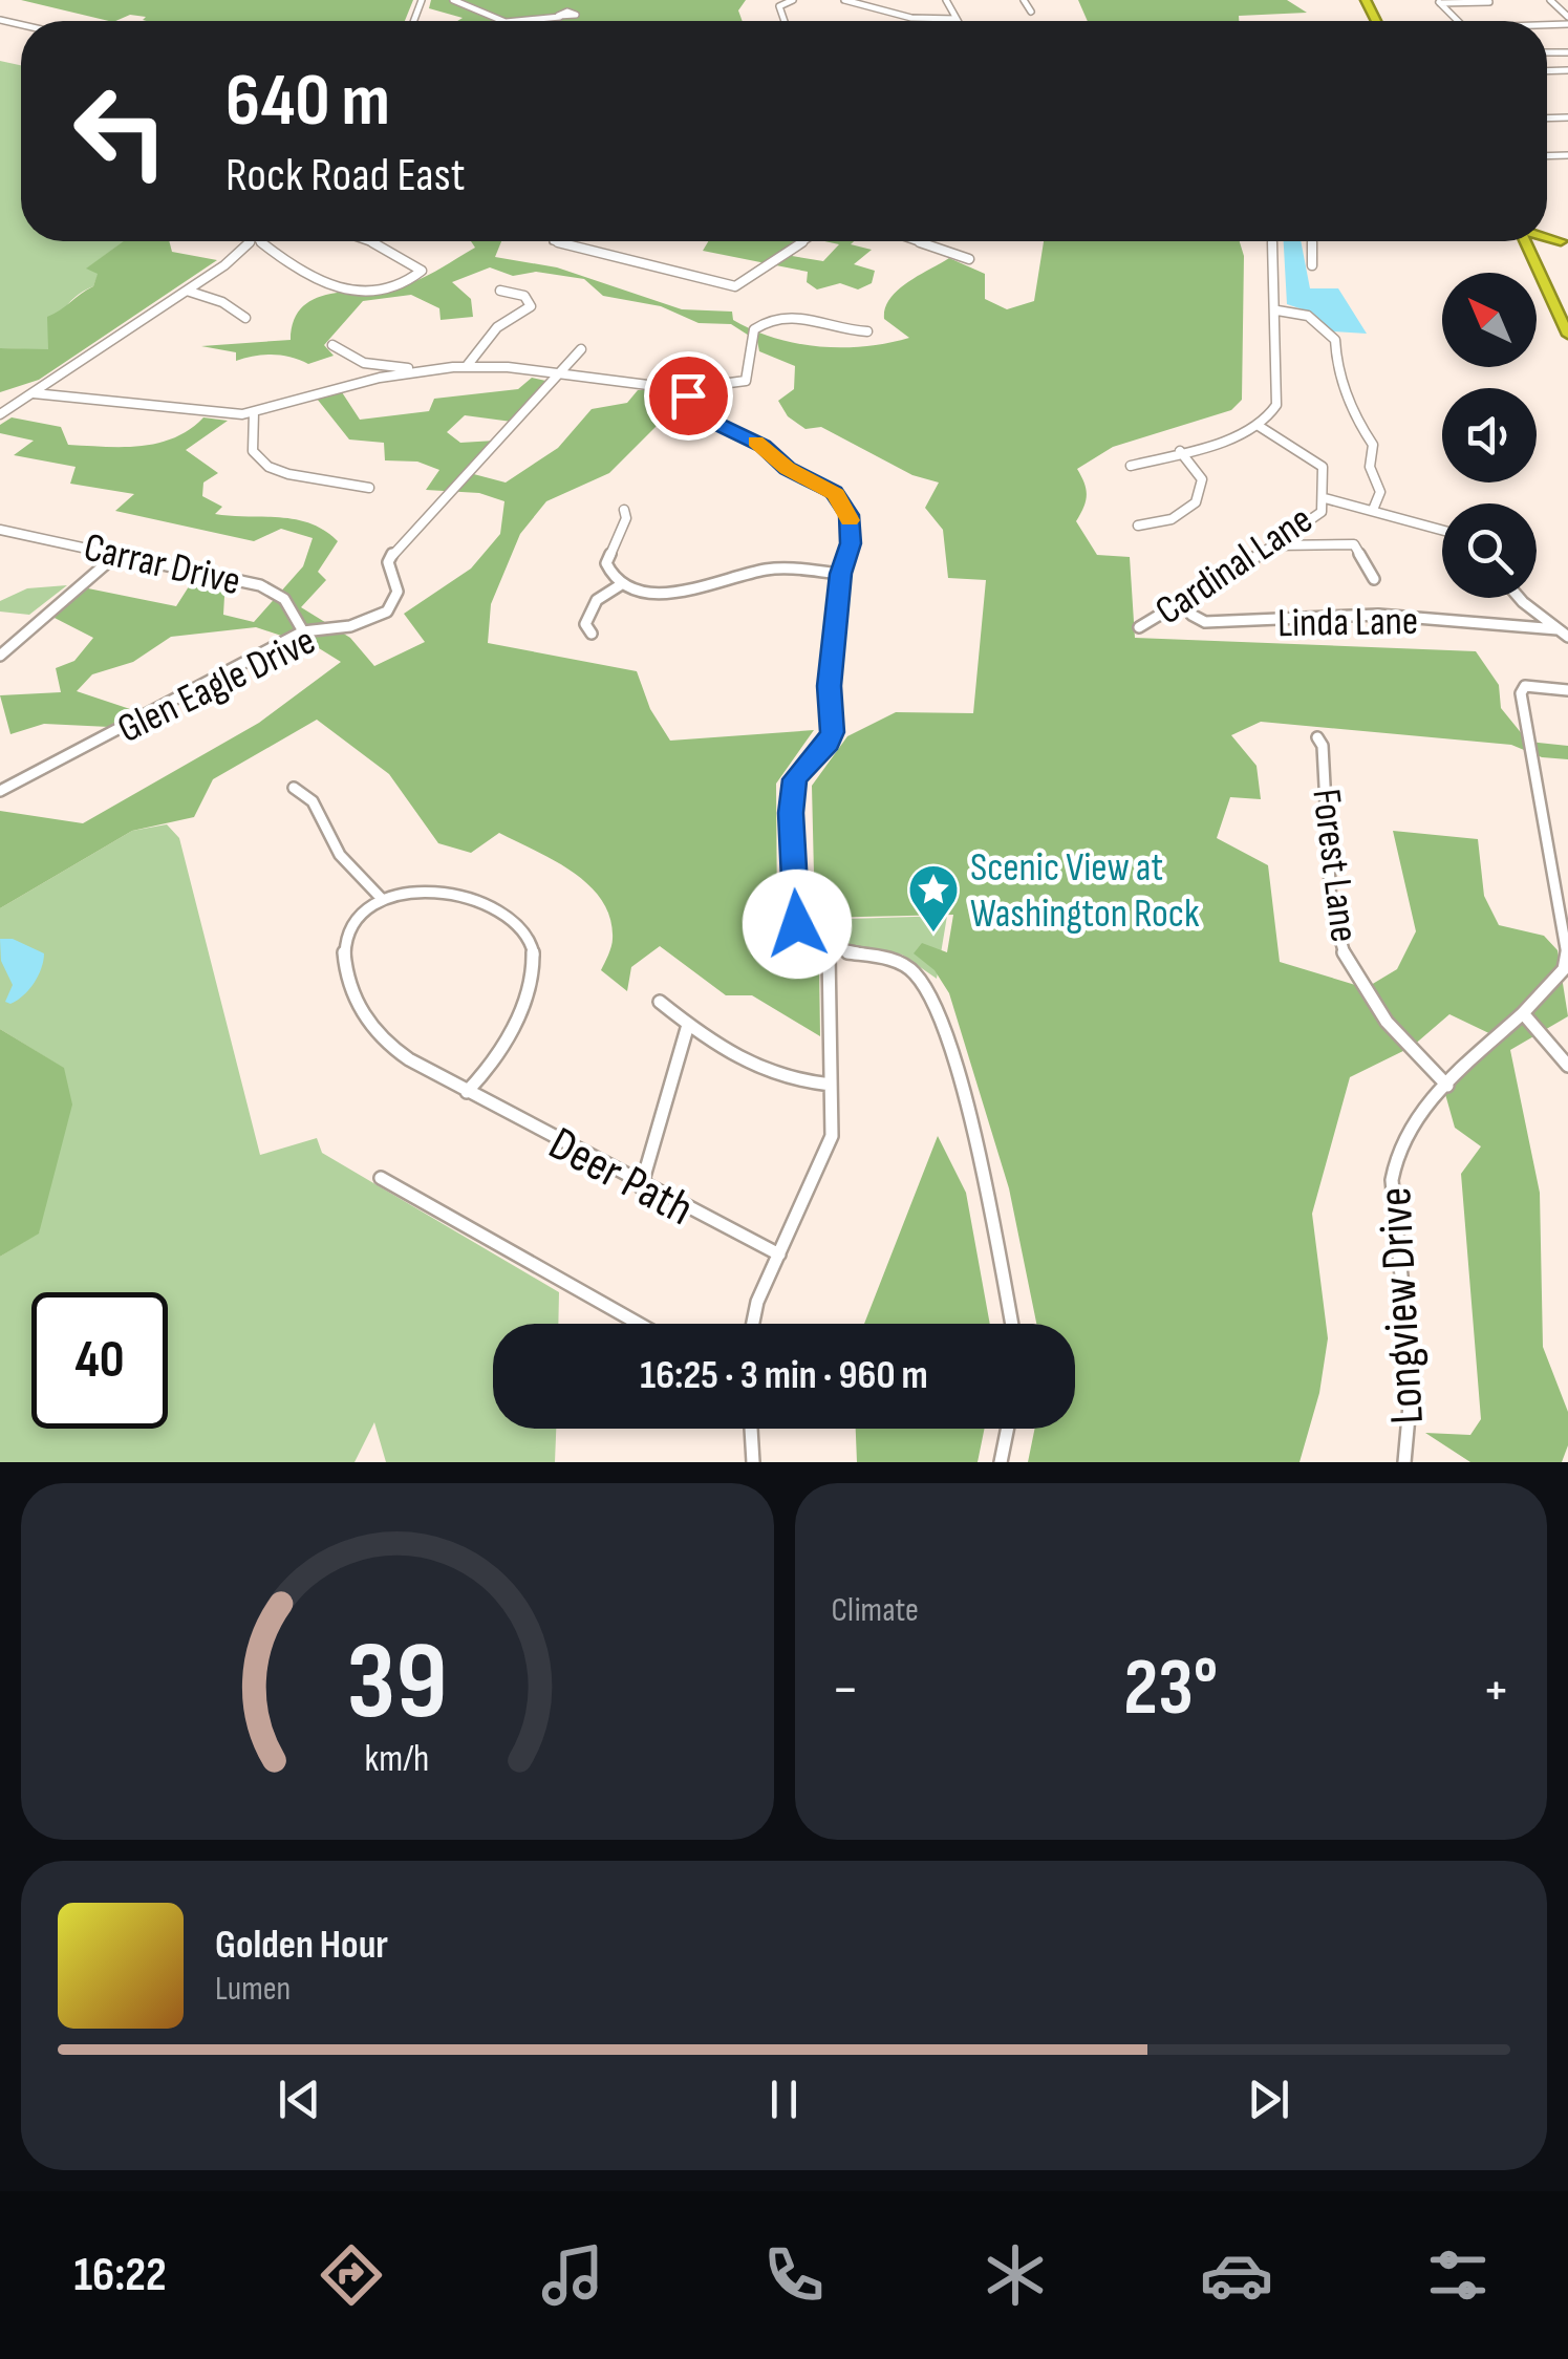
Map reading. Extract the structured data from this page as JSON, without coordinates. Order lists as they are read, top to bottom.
{
  "streets": {
    "street": [
      "Carrar Drive",
      "Cardinal Lane",
      "Linda Lane",
      "Glen Eagle Drive",
      "Forest Lane",
      "Deer Path",
      "Longview Drive"
    ]
  },
  "crossings": [
    ["Carrar Drive", "Glen Eagle Drive"],
    ["Cardinal Lane", "Linda Lane"],
    ["Forest Lane", "Longview Drive"]
  ],
  "places": {
    "place": ["Scenic View at Washington Rock"]
  },
  "north": "top left",
  "page": {
    "turn": ["640 m", "Rock Road East"],
    "limit": "40",
    "trip": "16:25 · 3 min · 960 m",
    "tile": "Climate",
    "heat": ["−", "23°", "+"],
    "song": ["Golden Hour", "Lumen"],
    "tabs": "16:22",
    "gauge": ["39", "km/h"]
  }
}
